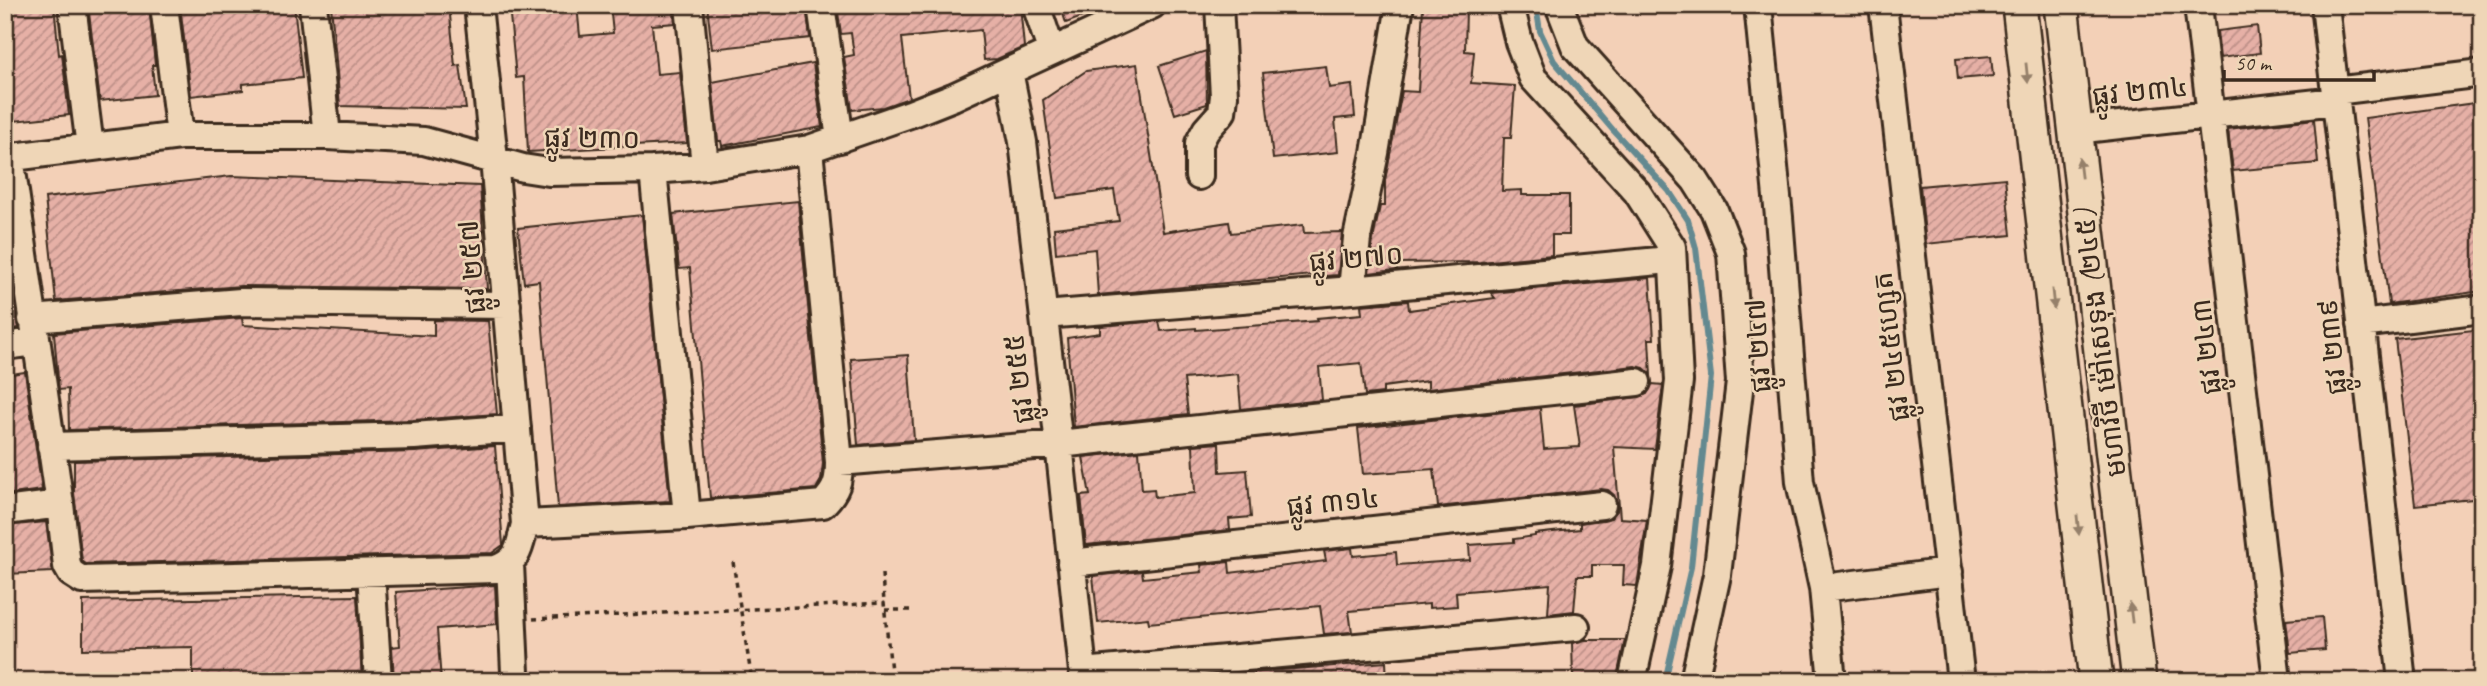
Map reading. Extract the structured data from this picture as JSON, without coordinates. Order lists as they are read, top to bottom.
{
  "streets": {
    "main road": ["មហាវិថី ម៉ៅសេទុង (២៤៥)"],
    "street": [
      "ផ្លូវ ២៣៤",
      "ផ្លូវ ២៣០",
      "ផ្លូវ ២៧០",
      "ផ្លូវ ២៥៧",
      "ផ្លូវ ២៤៧",
      "ផ្លូវ ២៤៥ហ្សេត",
      "ផ្លូវ ២៤៣",
      "ផ្លូវ ២៣៩",
      "ផ្លូវ ២៥៥",
      "ផ្លូវ ៣១៤"
    ]
  },
  "crossings": [
    ["ផ្លូវ ២៣៤", "មហាវិថី ម៉ៅសេទុង (២៤៥)"],
    ["ផ្លូវ ២៣៤", "ផ្លូវ ២៤៣"],
    ["ផ្លូវ ២៣៤", "ផ្លូវ ២៣៩"],
    ["ផ្លូវ ២៣០", "ផ្លូវ ២៥៧"],
    ["ផ្លូវ ២៣០", "ផ្លូវ ២៥៥"],
    ["ផ្លូវ ២៧០", "ផ្លូវ ២៥៥"],
    ["ផ្លូវ ២៥៥", "ផ្លូវ ៣១៤"]
  ],
  "scale_bar": "50 m"
}
